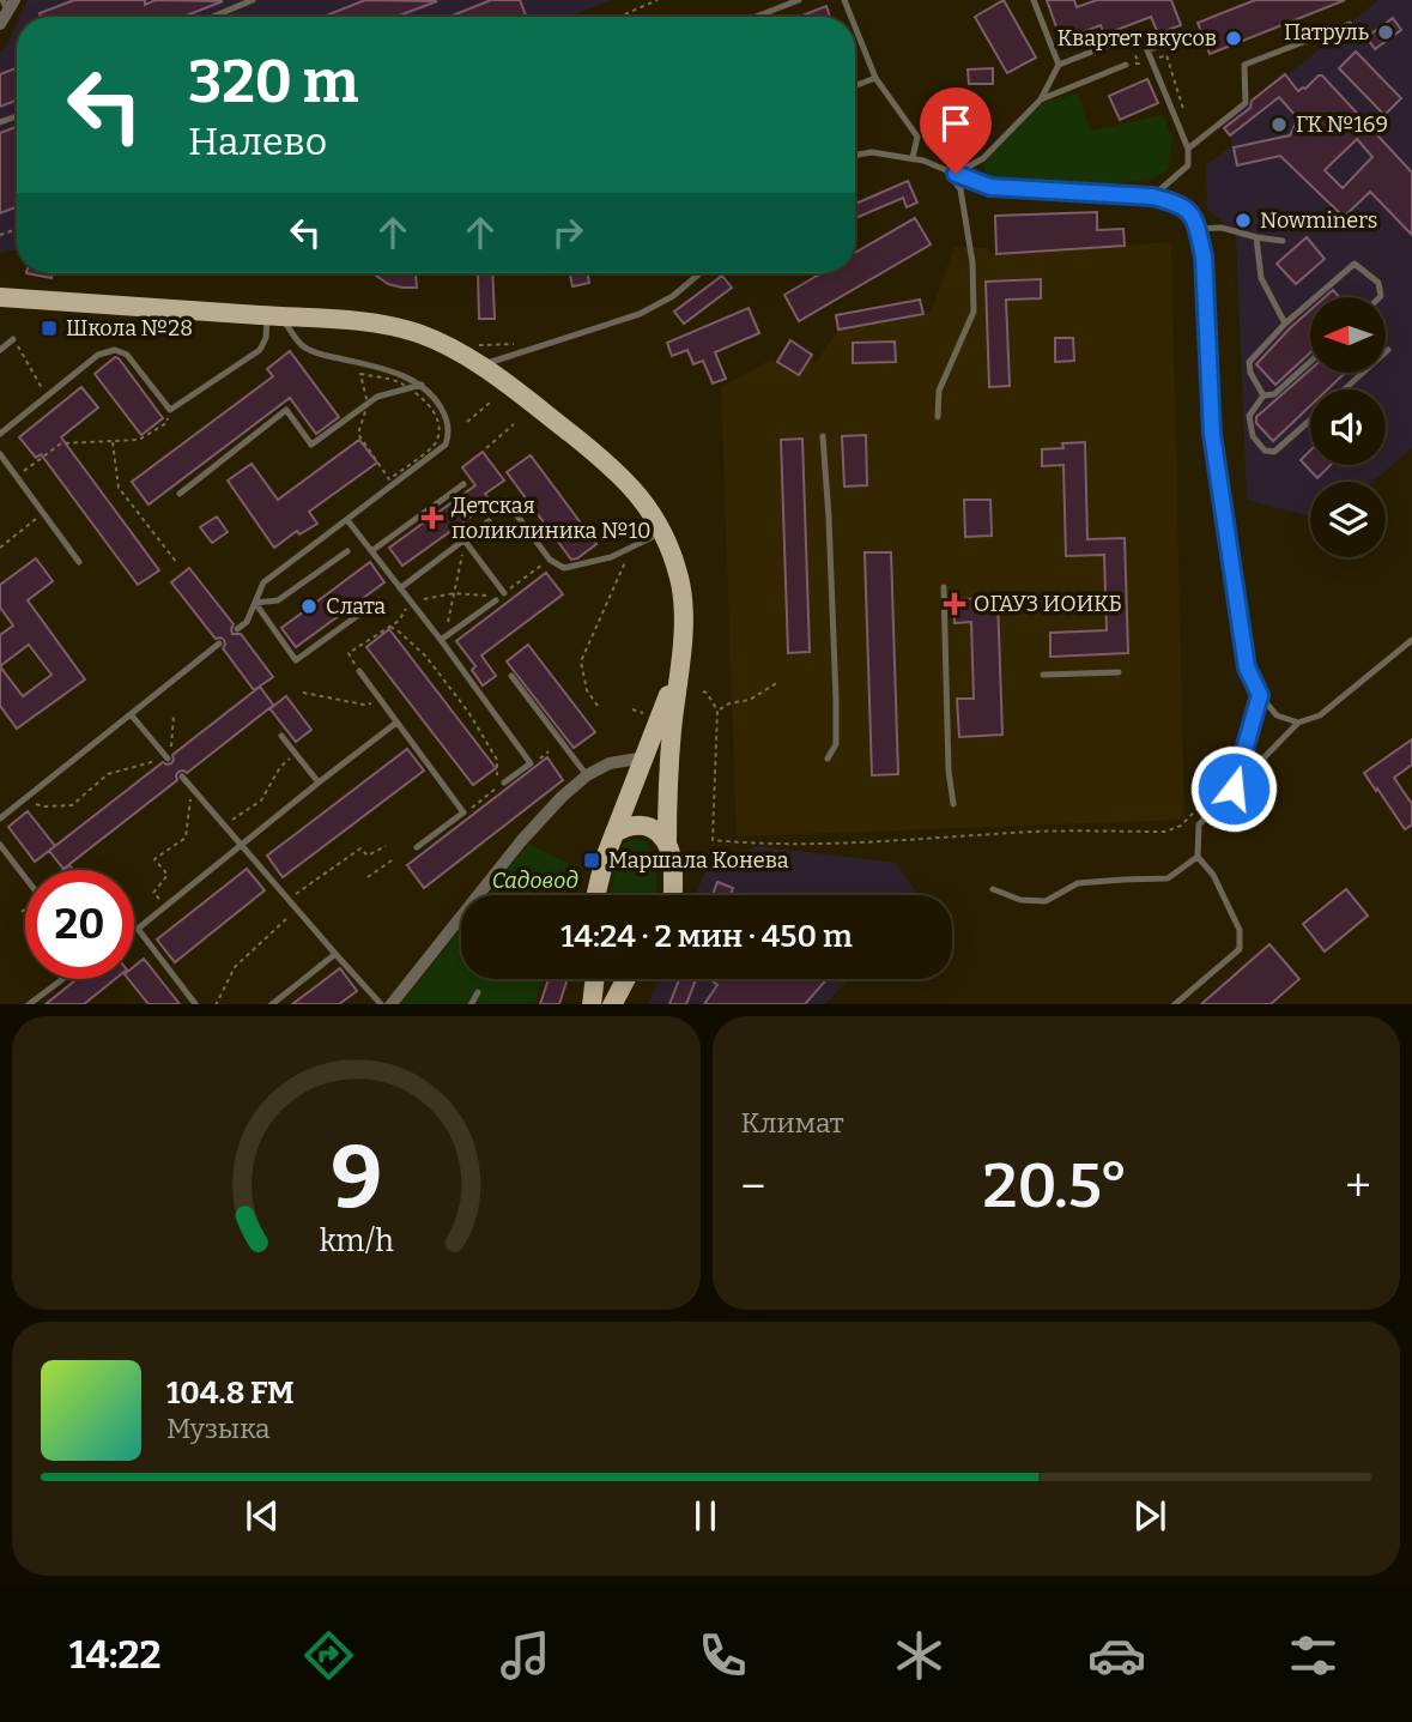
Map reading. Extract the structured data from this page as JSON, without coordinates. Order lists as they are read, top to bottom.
{
  "parks": ["Садовод"],
  "places": {
    "other": [
      "Патруль",
      "Квартет вкусов",
      "ГК №169",
      "Nowminers",
      "Слата"
    ],
    "transit": ["Школа №28", "Маршала Конева"],
    "health": ["Детская поликлиника №10", "ОГАУЗ ИОИКБ"]
  },
  "north": "left",
  "page": {
    "turn": ["320 m", "Налево"],
    "limit": "20",
    "trip": "14:24 · 2 мин · 450 m",
    "tile": "Климат",
    "heat": ["−", "20.5°", "+"],
    "song": ["104.8 FM", "Музыка"],
    "tabs": "14:22",
    "gauge": ["9", "km/h"]
  }
}
